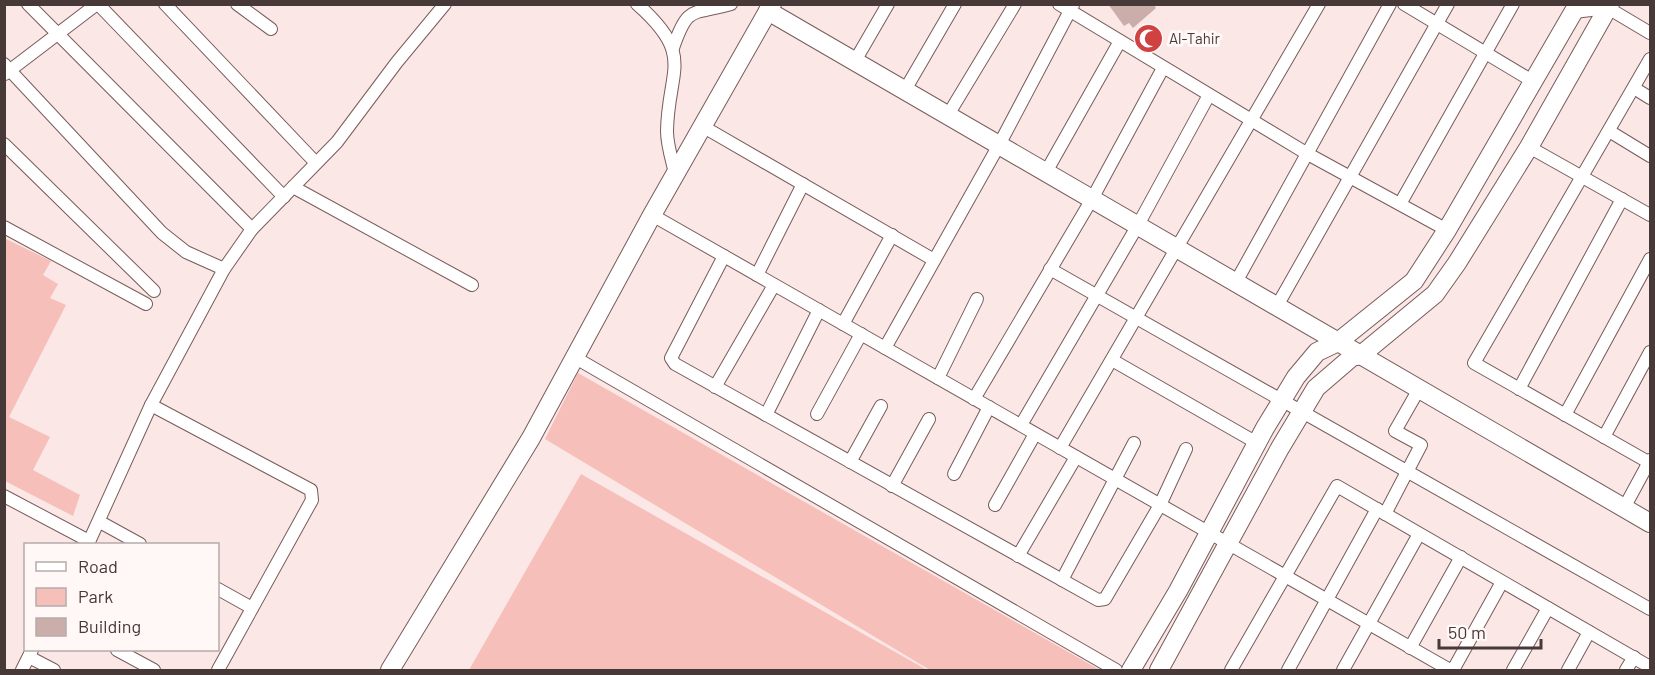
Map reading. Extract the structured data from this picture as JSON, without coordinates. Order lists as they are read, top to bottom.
{
  "places": {
    "mosque": ["Al-Tahir"]
  },
  "legend": ["Road", "Park", "Building"],
  "scale_bar": "50 m"
}
